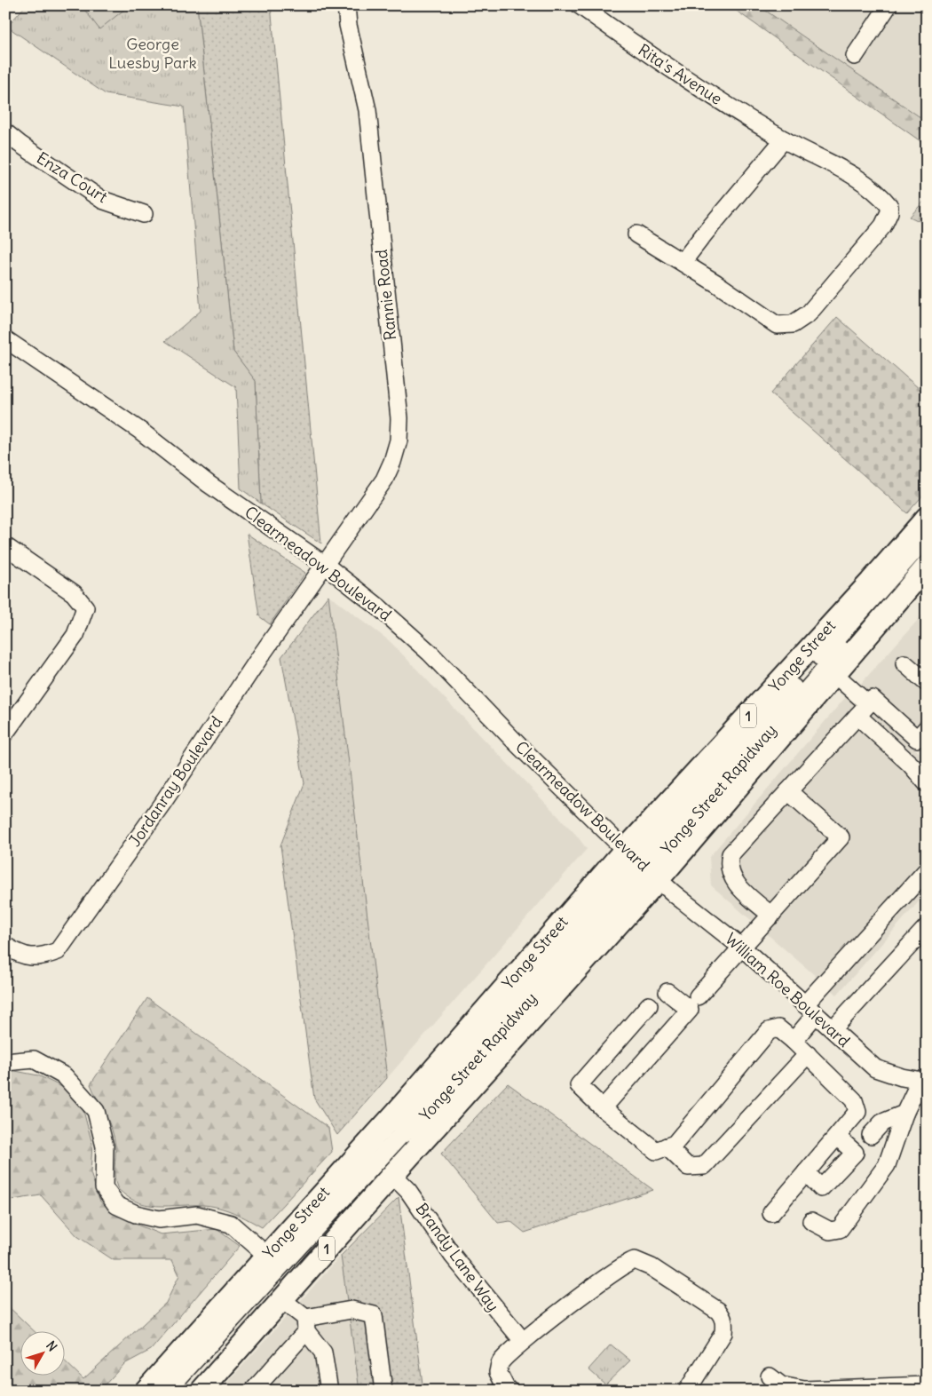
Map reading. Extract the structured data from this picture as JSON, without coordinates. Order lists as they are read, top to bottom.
{
  "streets": {
    "main road": ["Yonge Street", "1"],
    "street": [
      "Rita's Avenue",
      "Enza Court",
      "Rannie Road",
      "Clearmeadow Boulevard",
      "Jordanray Boulevard",
      "Yonge Street Rapidway",
      "William Roe Boulevard",
      "Brandy Lane Way"
    ]
  },
  "crossings": [
    ["Rannie Road", "Clearmeadow Boulevard"],
    ["Rannie Road", "Jordanray Boulevard"],
    ["Clearmeadow Boulevard", "Yonge Street"],
    ["Clearmeadow Boulevard", "Jordanray Boulevard"],
    ["Clearmeadow Boulevard", "Yonge Street Rapidway"],
    ["Clearmeadow Boulevard", "William Roe Boulevard"],
    ["Yonge Street", "Yonge Street Rapidway"],
    ["Yonge Street", "William Roe Boulevard"],
    ["Yonge Street", "Brandy Lane Way"],
    ["Yonge Street Rapidway", "William Roe Boulevard"]
  ],
  "parks": ["George Luesby Park"],
  "north": "top right"
}
